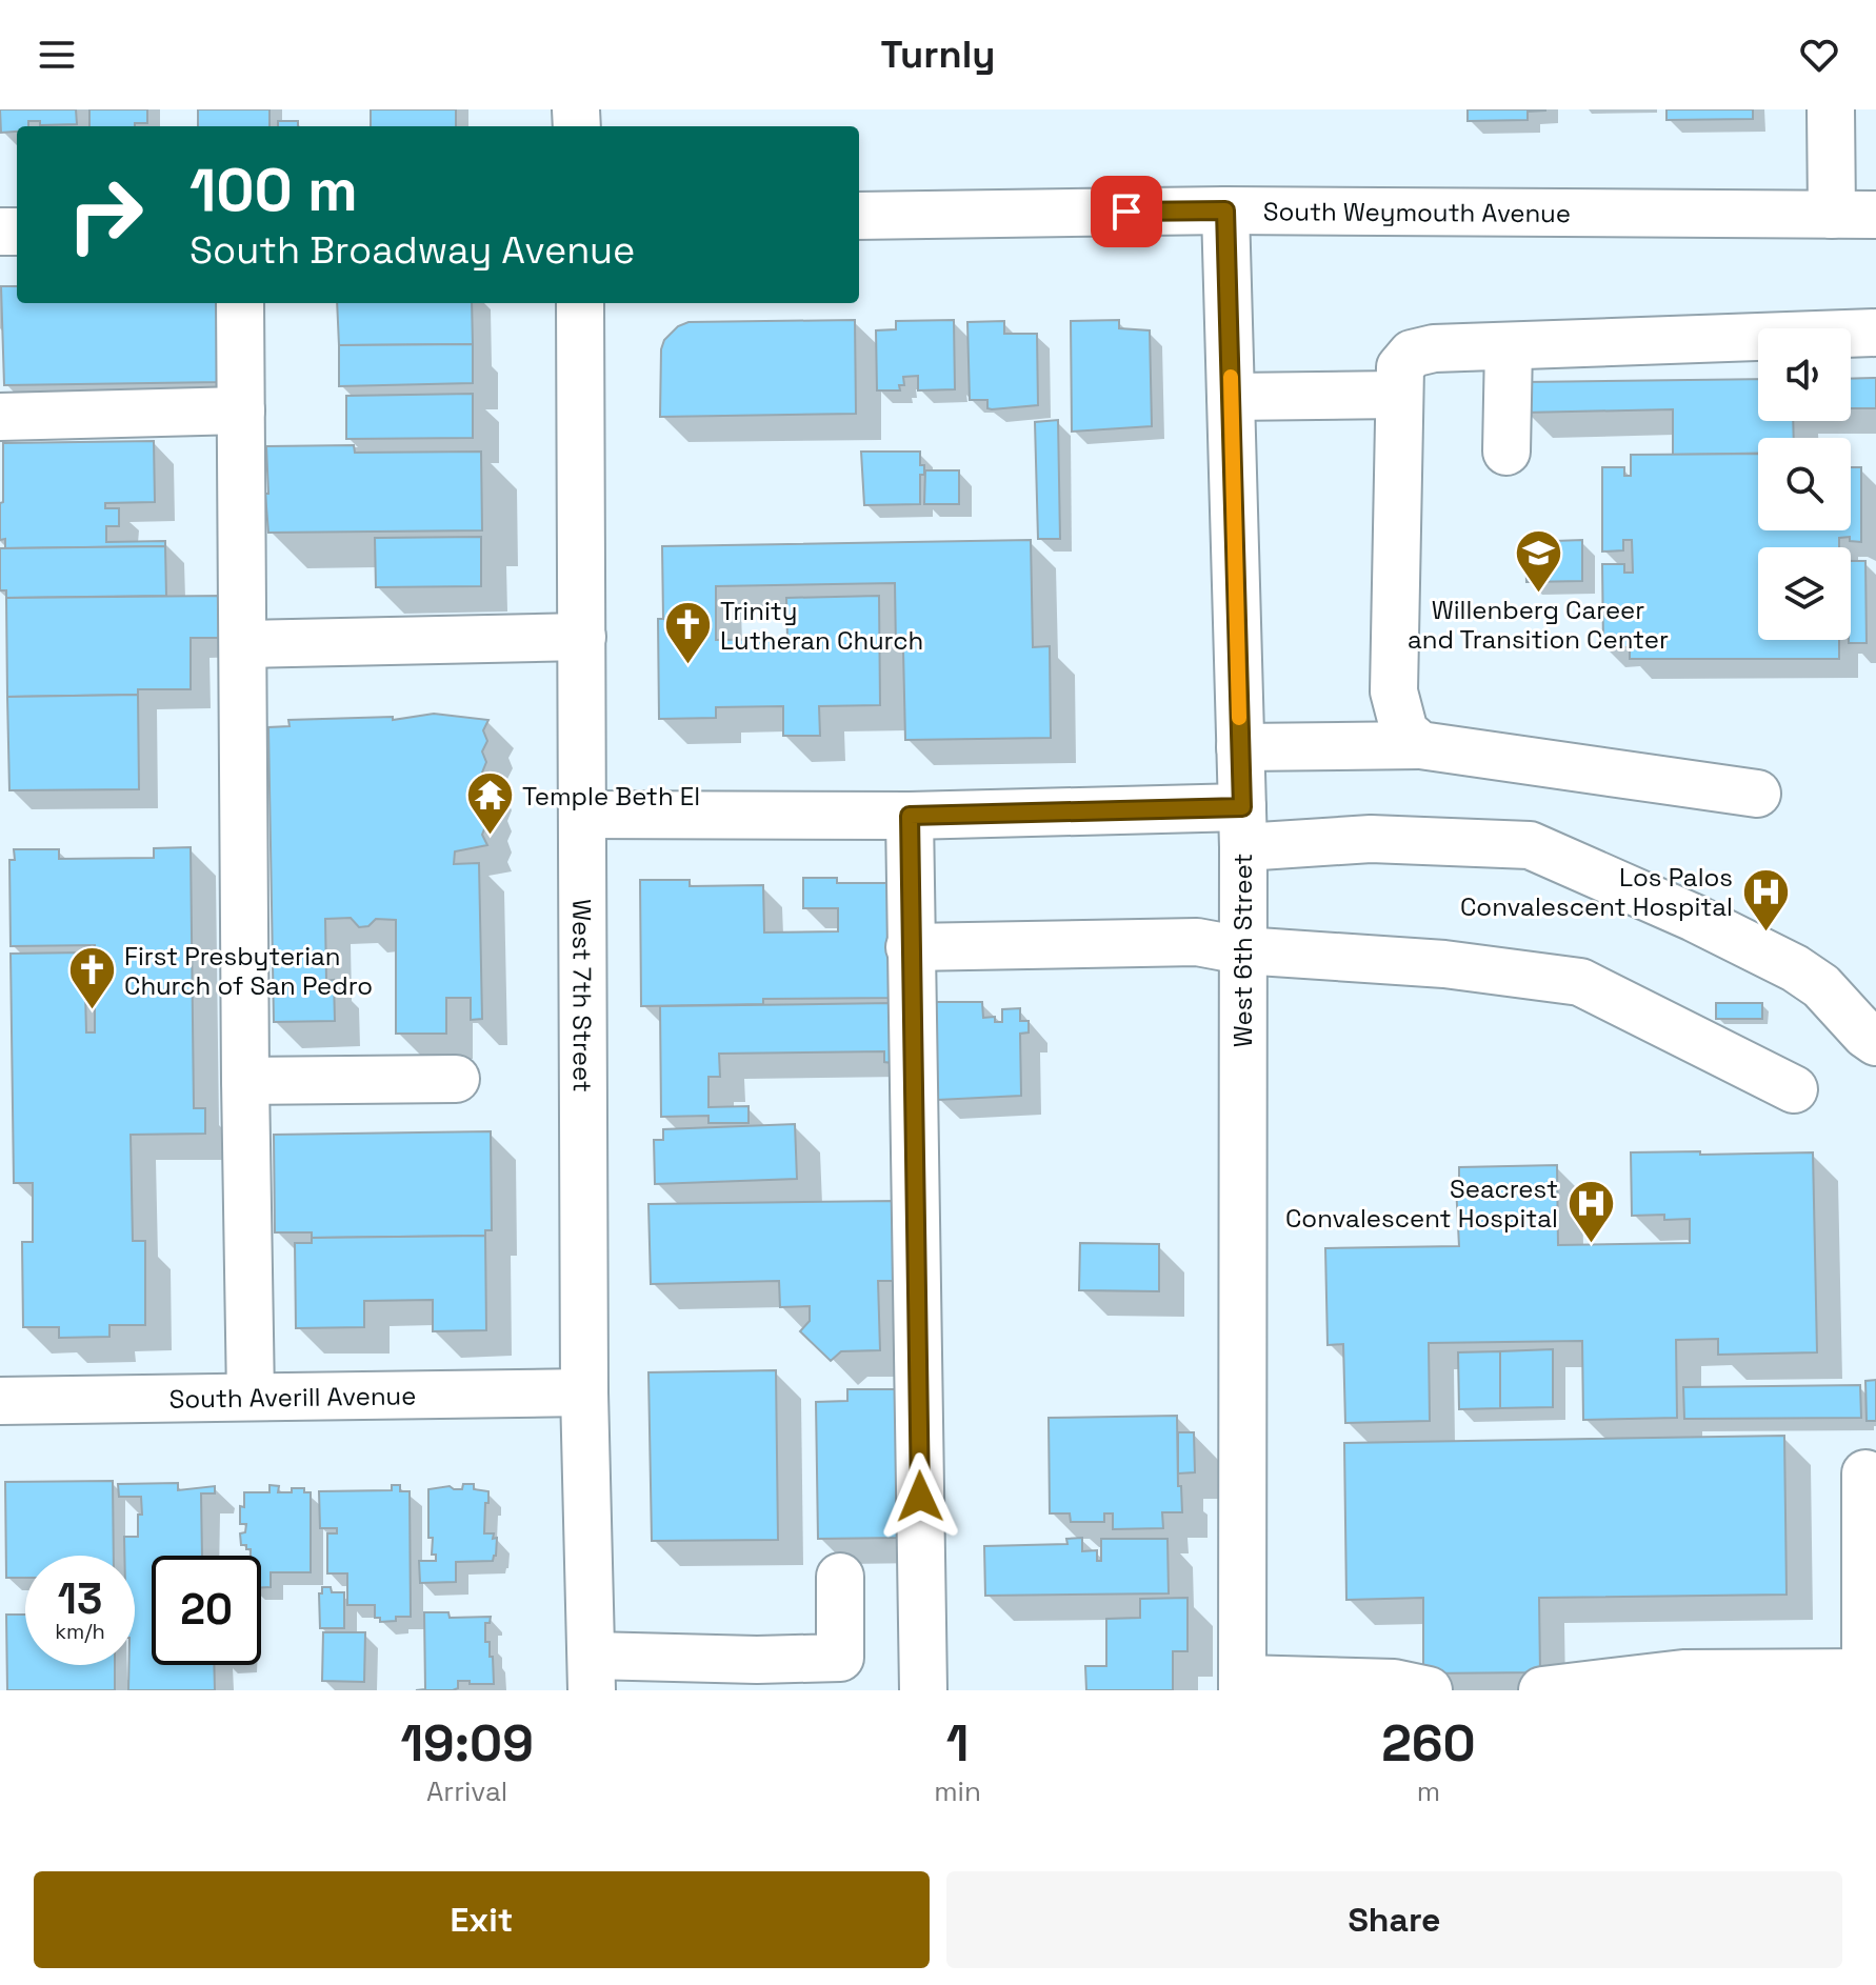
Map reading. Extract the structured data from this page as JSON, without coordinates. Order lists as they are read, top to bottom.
{
  "streets": {
    "street": [
      "South Weymouth Avenue",
      "West 6th Street",
      "West 7th Street",
      "South Averill Avenue"
    ]
  },
  "crossings": [
    ["South Weymouth Avenue", "West 6th Street"],
    ["West 7th Street", "South Averill Avenue"]
  ],
  "places": {
    "school or university": ["Willenberg Career and Transition Center"],
    "church": ["Trinity Lutheran Church", "First Presbyterian Church of San Pedro"],
    "temple": ["Temple Beth El"],
    "hospital": ["Los Palos Convalescent Hospital", "Seacrest Convalescent Hospital"]
  },
  "page": {
    "header": "Turnly",
    "turn": ["100 m", "South Broadway Avenue"],
    "speed": "13 km/h",
    "limit": "20",
    "eta": [
      "19:09",
      "Arrival",
      "1",
      "min",
      "260",
      "m"
    ],
    "buttons": ["Exit", "Share"]
  }
}
